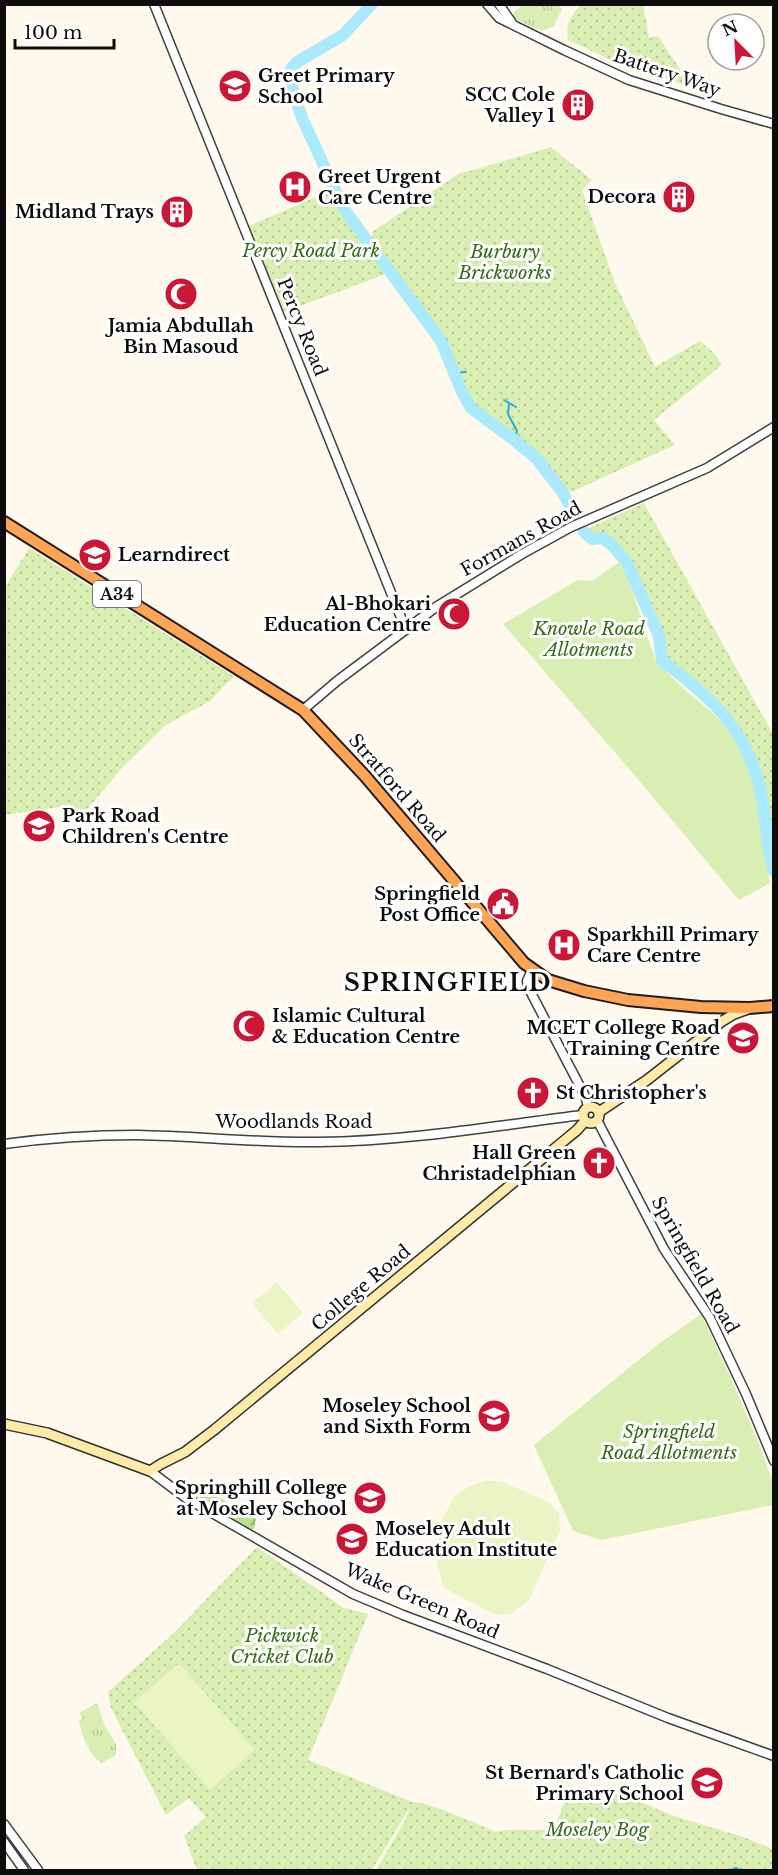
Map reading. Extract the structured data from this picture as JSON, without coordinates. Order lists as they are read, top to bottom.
{
  "streets": {
    "highway": ["A34", "Stratford Road"],
    "main road": ["College Road", "Wake Green Road"],
    "street": [
      "Battery Way",
      "Percy Road",
      "Formans Road",
      "Woodlands Road",
      "Springfield Road"
    ]
  },
  "crossings": [
    ["Percy Road", "Formans Road"],
    ["Formans Road", "Stratford Road"],
    ["Woodlands Road", "College Road"],
    ["College Road", "Wake Green Road"]
  ],
  "districts": ["SPRINGFIELD"],
  "parks": [
    "Percy Road Park",
    "Burbury Brickworks",
    "Knowle Road Allotments",
    "Springfield Road Allotments",
    "Pickwick Cricket Club",
    "Moseley Bog"
  ],
  "places": {
    "school or university": [
      "Greet Primary School",
      "Learndirect",
      "Park Road Children's Centre",
      "MCET College Road Training Centre",
      "Moseley School and Sixth Form",
      "Springhill College at Moseley School",
      "Moseley Adult Education Institute",
      "St Bernard's Catholic Primary School"
    ],
    "building": ["SCC Cole Valley 1", "Decora", "Midland Trays"],
    "hospital": ["Greet Urgent Care Centre", "Sparkhill Primary Care Centre"],
    "mosque": ["Jamia Abdullah Bin Masoud", "Al-Bhokari Education Centre", "Islamic Cultural & Education Centre"],
    "public building": ["Springfield Post Office"],
    "church": ["St Christopher's", "Hall Green Christadelphian"]
  },
  "scale_bar": "100 m",
  "north": "top left"
}
